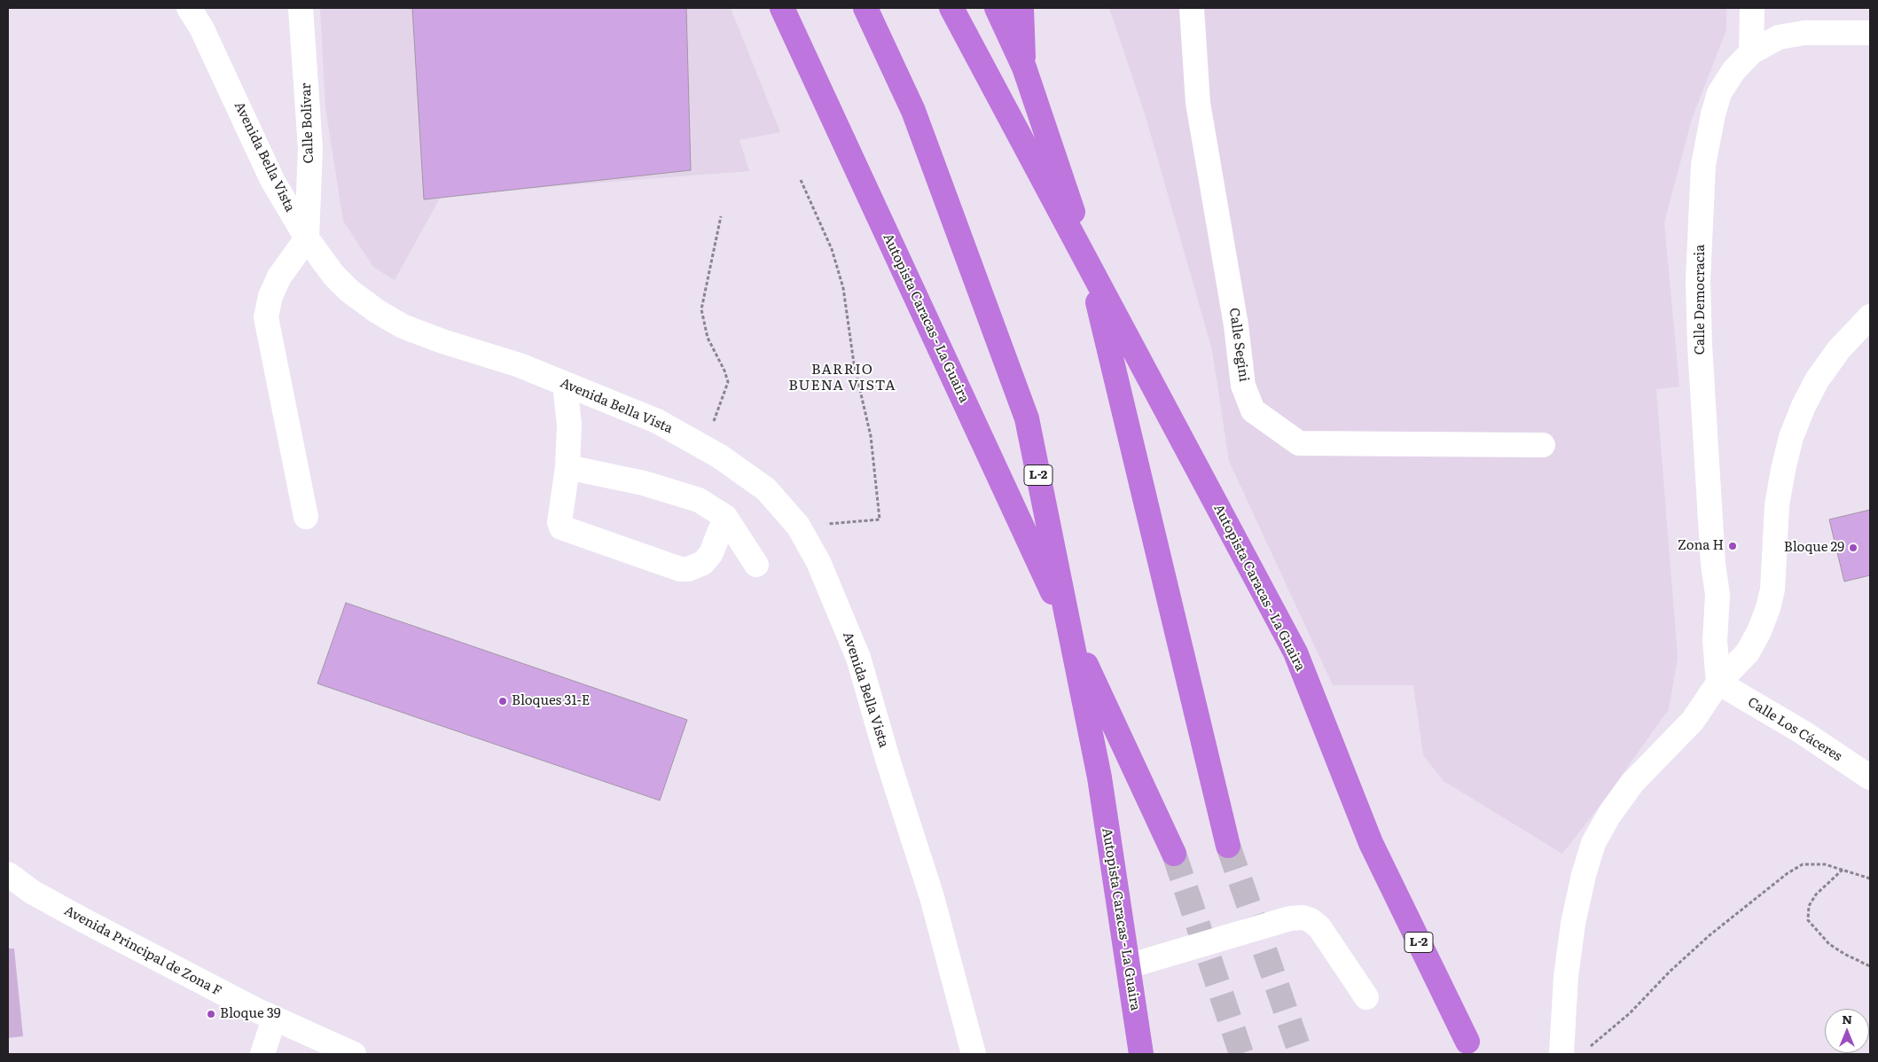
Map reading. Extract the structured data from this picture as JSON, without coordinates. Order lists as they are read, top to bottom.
{
  "streets": {
    "highway": ["Autopista Caracas - La Guaira", "L-2"],
    "street": [
      "Calle Bolívar",
      "Avenida Bella Vista",
      "Calle Democracia",
      "Calle Segini",
      "Calle Los Cáceres",
      "Avenida Principal de Zona F"
    ]
  },
  "crossings": [
    ["Calle Bolívar", "Avenida Bella Vista"],
    ["Calle Democracia", "Calle Los Cáceres"]
  ],
  "districts": ["BARRIO BUENA VISTA"],
  "places": [
    "Zona H",
    "Bloque 29",
    "Bloques 31-E",
    "Bloque 39"
  ],
  "north": "top"
}
